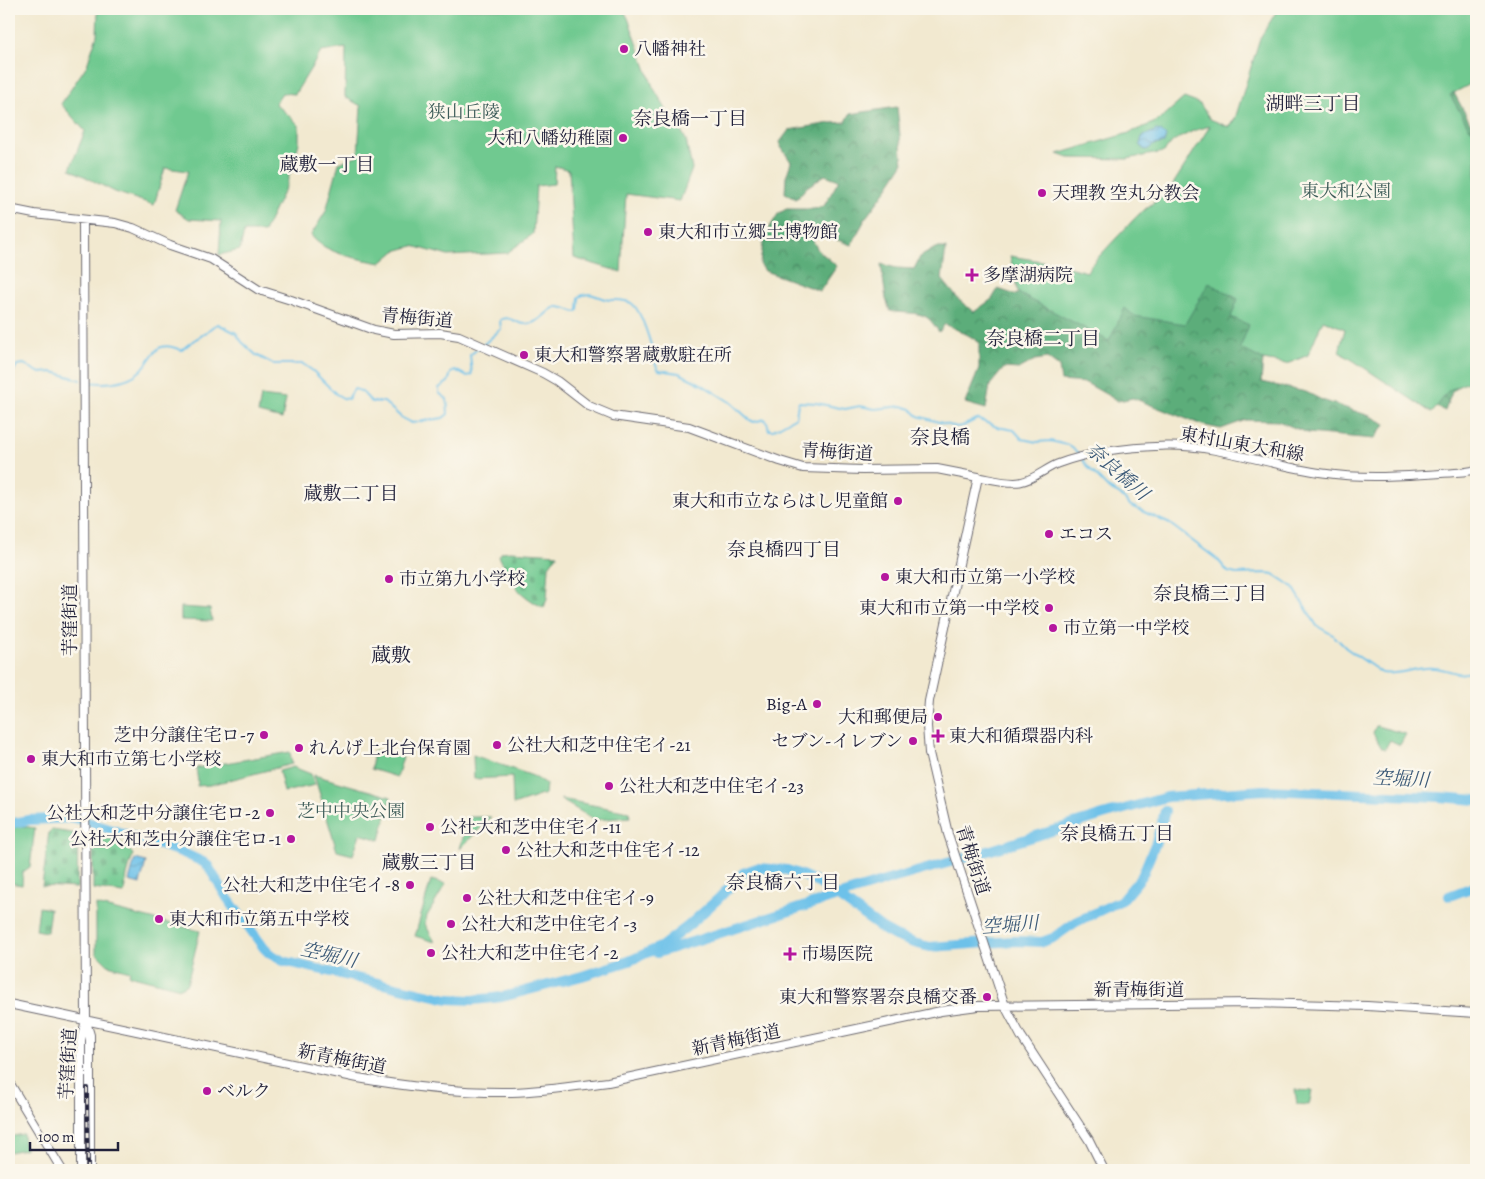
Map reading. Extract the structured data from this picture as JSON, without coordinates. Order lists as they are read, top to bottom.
{
  "streets": {
    "main road": [
      "青梅街道",
      "東村山東大和線",
      "芋窪街道",
      "新青梅街道"
    ]
  },
  "crossings": [
    ["青梅街道", "東村山東大和線"],
    ["青梅街道", "芋窪街道"],
    ["青梅街道", "新青梅街道"],
    ["芋窪街道", "新青梅街道"]
  ],
  "districts": [
    "湖畔三丁目",
    "奈良橋一丁目",
    "蔵敷一丁目",
    "奈良橋二丁目",
    "奈良橋",
    "蔵敷二丁目",
    "奈良橋四丁目",
    "奈良橋三丁目",
    "蔵敷",
    "奈良橋五丁目",
    "蔵敷三丁目",
    "奈良橋六丁目"
  ],
  "water": ["奈良橋川", "空堀川"],
  "parks": ["狭山丘陵", "東大和公園", "芝中中央公園"],
  "places": {
    "other": [
      "八幡神社",
      "大和八幡幼稚園",
      "天理教 空丸分教会",
      "東大和市立郷土博物館",
      "東大和警察署蔵敷駐在所",
      "東大和市立ならはし児童館",
      "エコス",
      "東大和市立第一小学校",
      "市立第九小学校",
      "東大和市立第一中学校",
      "市立第一中学校",
      "Big-A",
      "大和郵便局",
      "芝中分譲住宅ロ-7",
      "セブン-イレブン",
      "公社大和芝中住宅イ-21",
      "れんげ上北台保育園",
      "東大和市立第七小学校",
      "公社大和芝中住宅イ-23",
      "公社大和芝中分譲住宅ロ-2",
      "公社大和芝中住宅イ-11",
      "公社大和芝中分譲住宅ロ-1",
      "公社大和芝中住宅イ-12",
      "公社大和芝中住宅イ-8",
      "公社大和芝中住宅イ-9",
      "東大和市立第五中学校",
      "公社大和芝中住宅イ-3",
      "公社大和芝中住宅イ-2",
      "東大和警察署奈良橋交番",
      "ベルク"
    ],
    "health": ["多摩湖病院", "東大和循環器内科", "市場医院"]
  },
  "scale_bar": "100 m"
}
